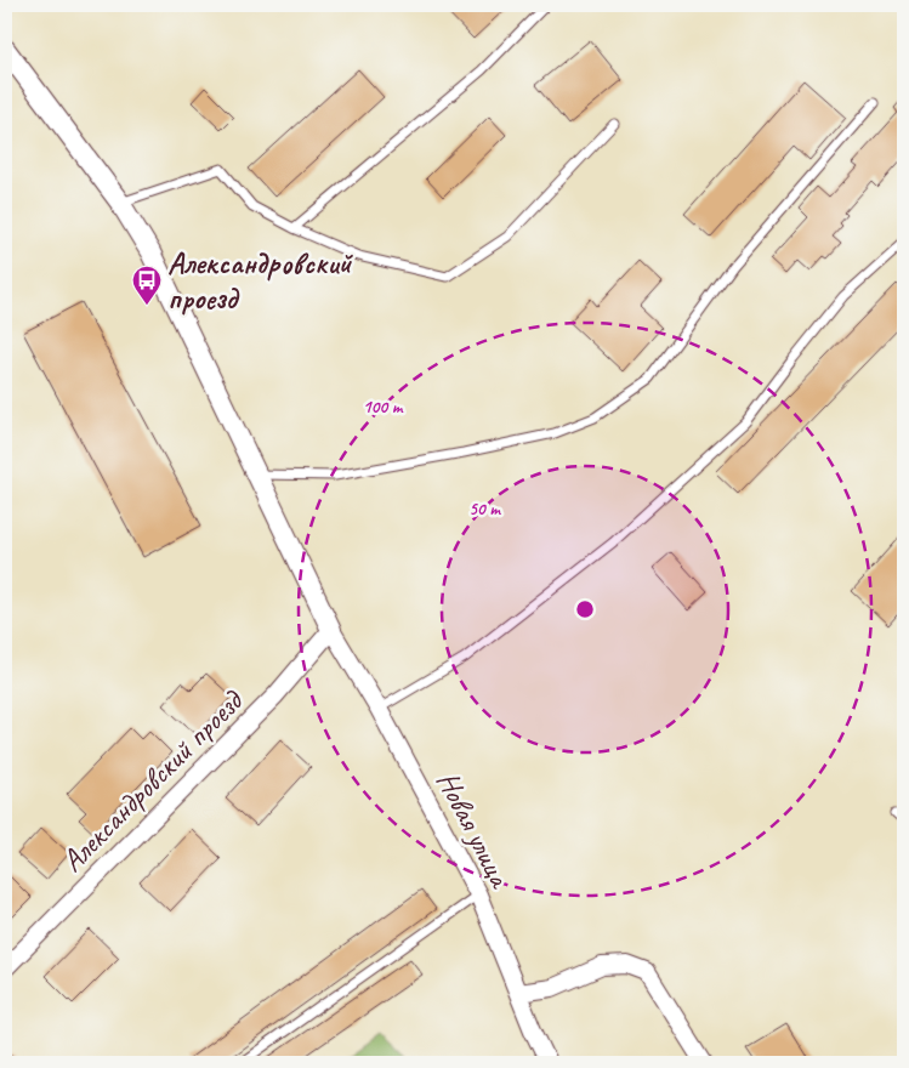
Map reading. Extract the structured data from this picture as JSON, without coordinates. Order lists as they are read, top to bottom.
{
  "streets": {
    "street": ["Александровский проезд", "Новая улица"]
  },
  "crossings": [
    ["Александровский проезд", "Новая улица"]
  ],
  "places": {
    "bus stop": ["Александровский проезд"]
  },
  "rings": ["100 m", "50 m"]
}
